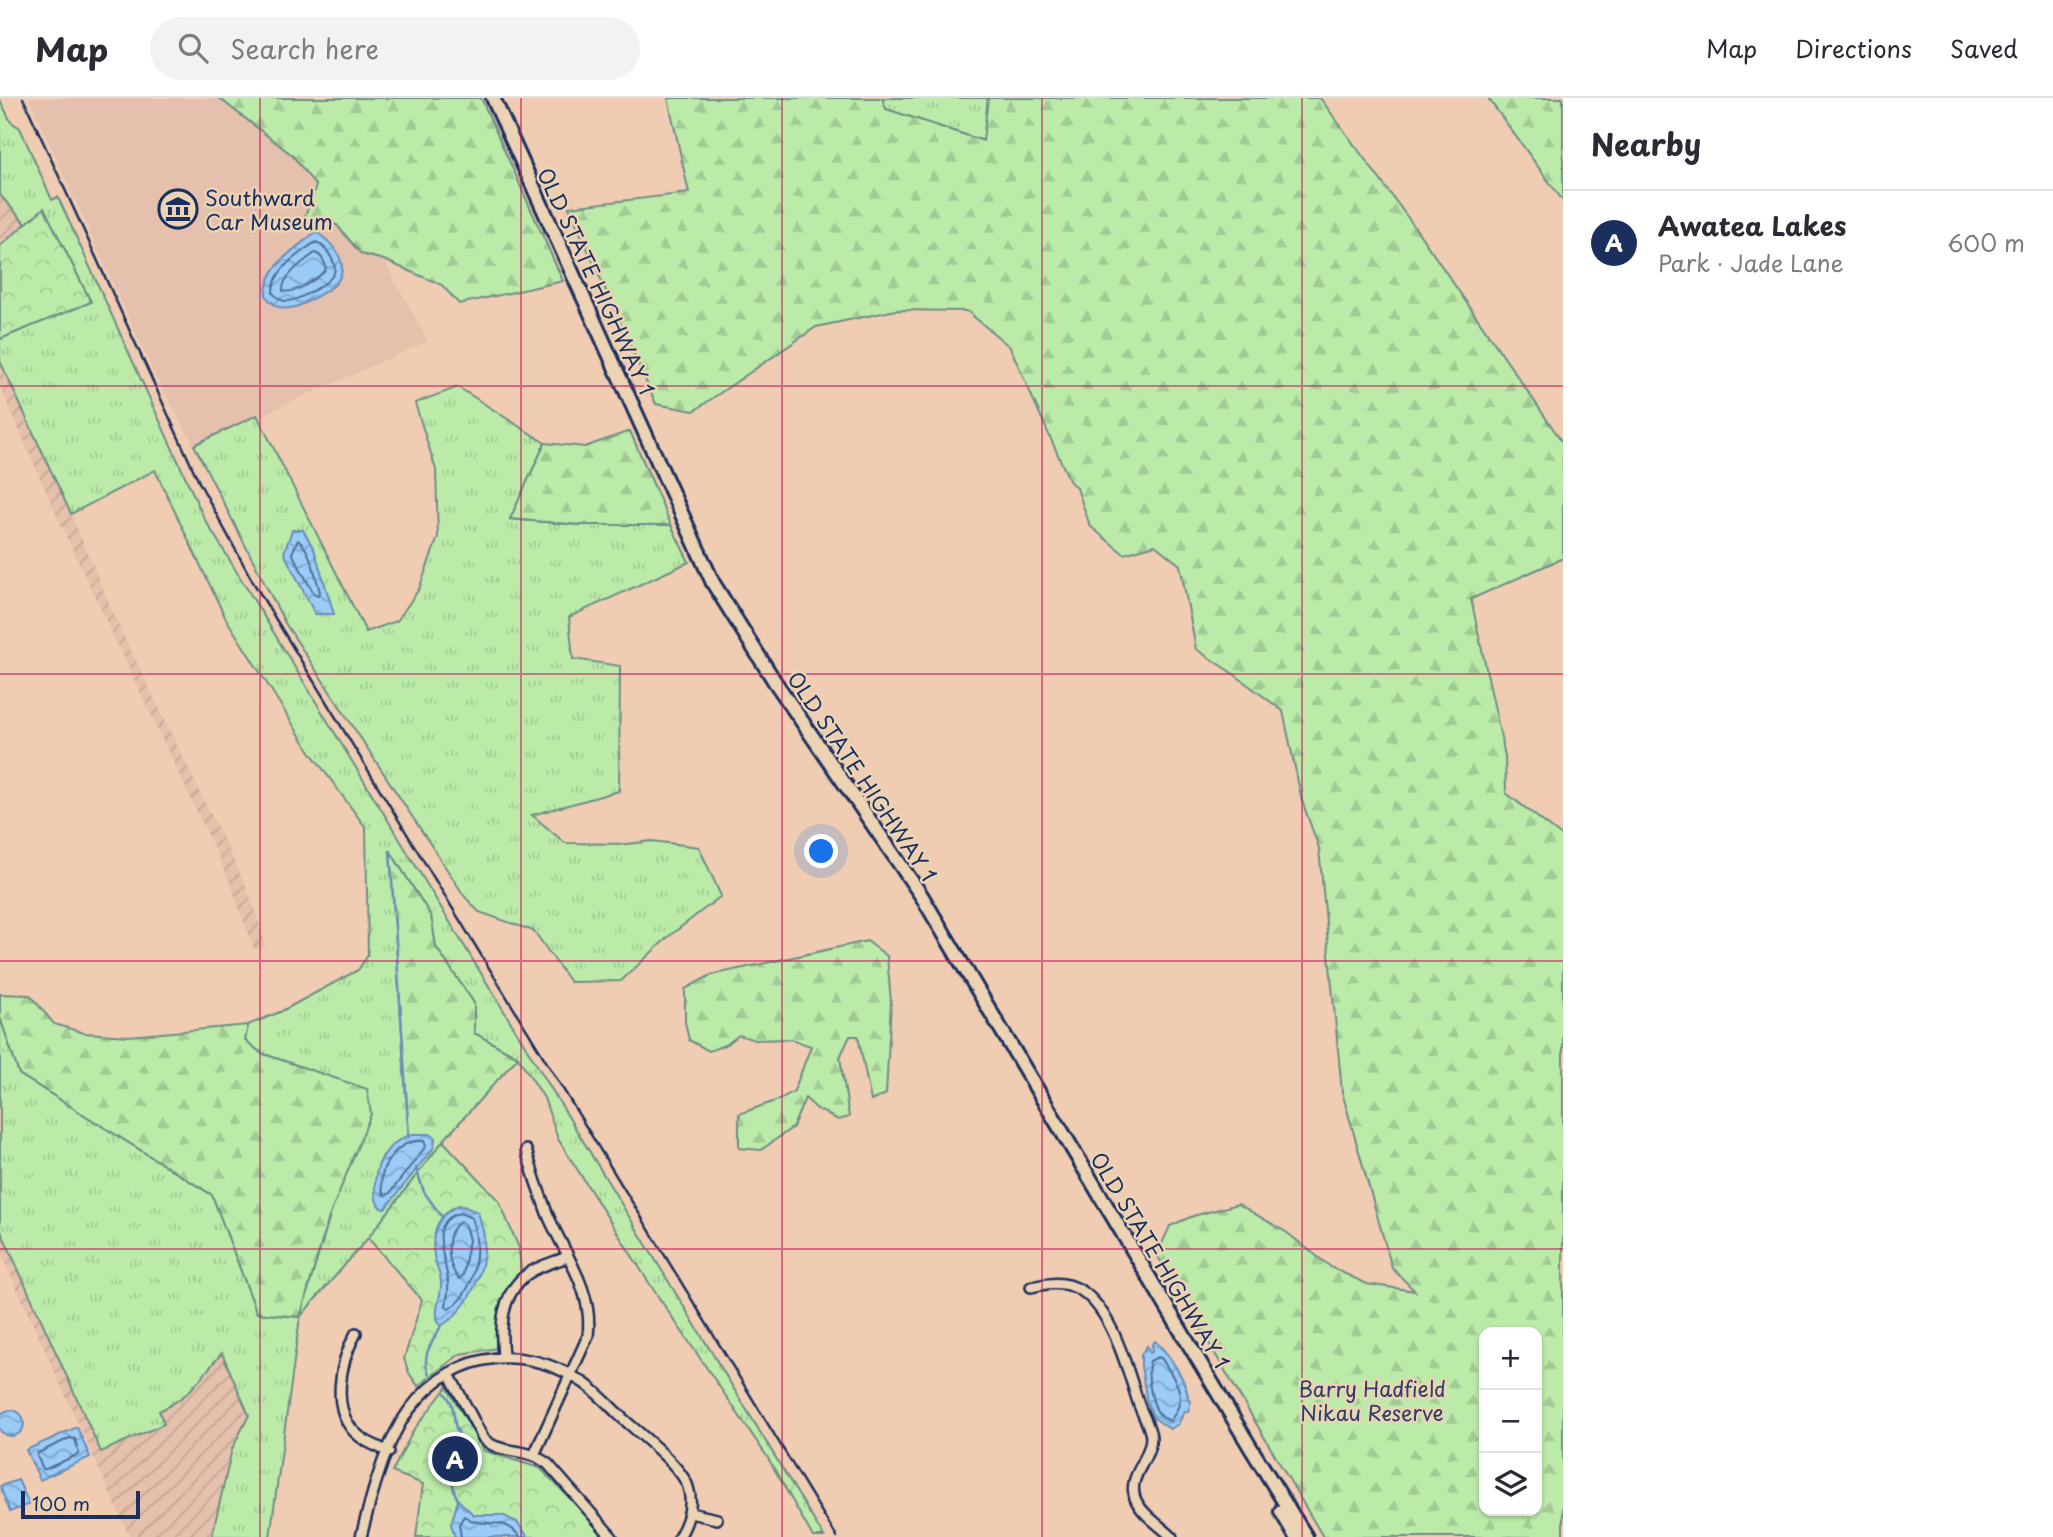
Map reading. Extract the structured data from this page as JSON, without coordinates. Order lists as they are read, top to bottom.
{
  "streets": {
    "main road": ["OLD STATE HIGHWAY 1"]
  },
  "parks": ["Barry Hadfield Nikau Reserve"],
  "places": {
    "museum": ["Southward Car Museum"]
  },
  "scale_bar": "100 m",
  "page": {
    "header": "Map",
    "search": "Search here",
    "nav": ["Map", "Directions", "Saved"],
    "heading": "Nearby",
    "list": [
      {
        "mark": "A",
        "name": "Awatea Lakes",
        "note": "Park · Jade Lane",
        "value": "600 m"
      }
    ],
    "map_buttons": ["+", "−"],
    "pins": "A",
    "scale": "100 m"
  }
}
